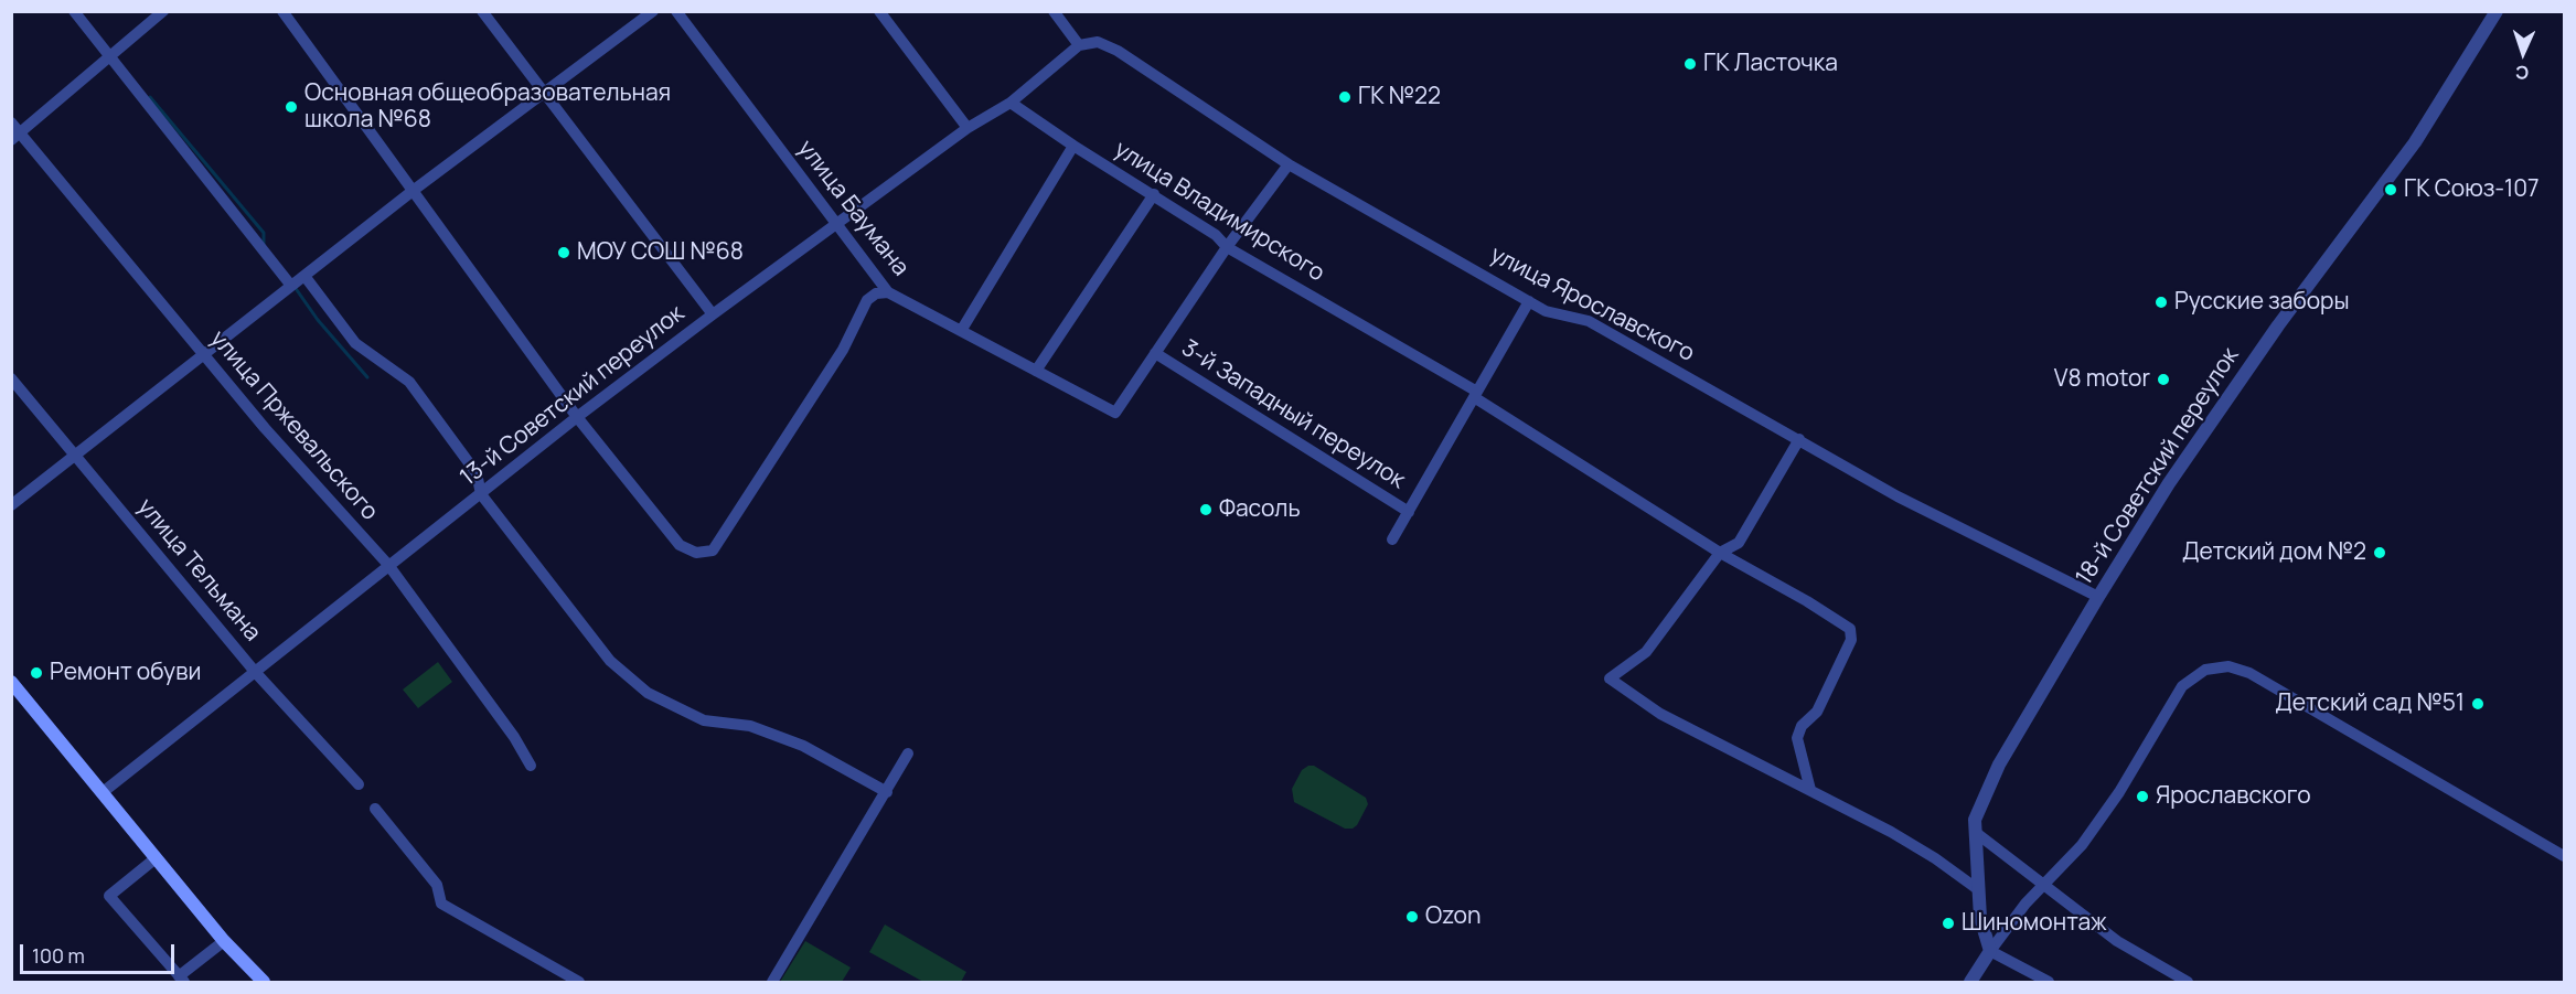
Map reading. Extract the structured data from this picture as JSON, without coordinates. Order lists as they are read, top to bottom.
{
  "streets": {
    "street": [
      "улица Баумана",
      "улица Владимирского",
      "улица Ярославского",
      "13-й Советский переулок",
      "3-й Западный переулок",
      "улица Пржевальского",
      "18-й Советский переулок",
      "улица Тельмана"
    ]
  },
  "crossings": [
    ["улица Баумана", "13-й Советский переулок"],
    ["улица Баумана", "3-й Западный переулок"],
    ["улица Владимирского", "13-й Советский переулок"],
    ["улица Ярославского", "13-й Советский переулок"],
    ["улица Ярославского", "18-й Советский переулок"],
    ["13-й Советский переулок", "улица Пржевальского"],
    ["13-й Советский переулок", "улица Тельмана"]
  ],
  "places": [
    "ГК Ласточка",
    "ГК №22",
    "Основная общеобразовательная школа №68",
    "ГК Союз-107",
    "МОУ СОШ №68",
    "Русские заборы",
    "V8 motor",
    "Фасоль",
    "Детский дом №2",
    "Ремонт обуви",
    "Детский сад №51",
    "Ярославского",
    "Ozon",
    "Шиномонтаж"
  ],
  "scale_bar": "100 m",
  "north": "bottom"
}
